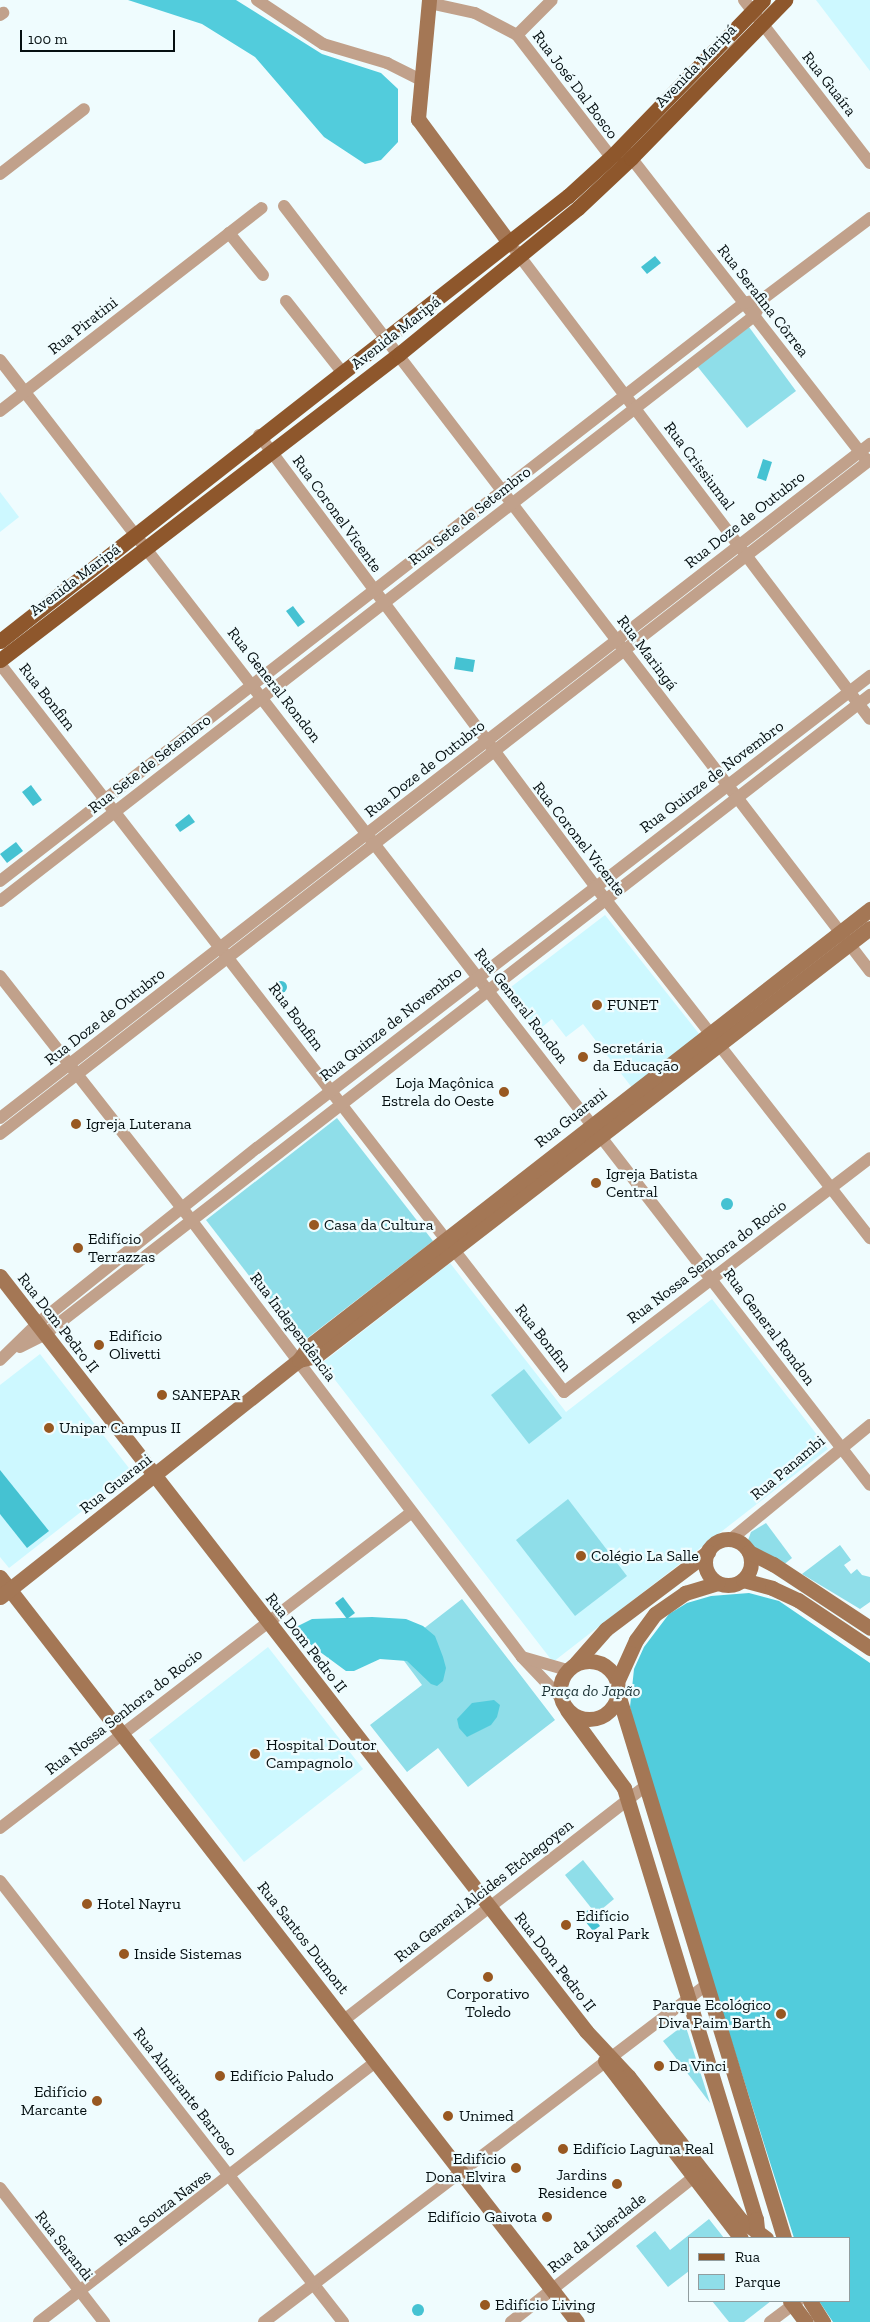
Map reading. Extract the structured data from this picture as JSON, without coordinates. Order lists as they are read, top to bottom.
{
  "streets": {
    "main road": ["Avenida Maripá"],
    "street": [
      "Rua Guaíra",
      "Rua José Dal Bosco",
      "Rua Serafina Côrrea",
      "Rua Piratini",
      "Rua Crissiumal",
      "Rua Coronel Vicente",
      "Rua Sete de Setembro",
      "Rua Doze de Outubro",
      "Rua Maringá",
      "Rua General Rondon",
      "Rua Bonfim",
      "Rua Quinze de Novembro",
      "Rua Guarani",
      "Rua Nossa Senhora do Rocio",
      "Rua Dom Pedro II",
      "Rua Independência",
      "Rua Panambi",
      "Rua General Alcides Etchegoyen",
      "Rua Santos Dumont",
      "Rua Almirante Barroso",
      "Rua Souza Naves",
      "Rua da Liberdade",
      "Rua Sarandi"
    ]
  },
  "crossings": [
    ["Avenida Maripá", "Rua Guaíra"],
    ["Avenida Maripá", "Rua José Dal Bosco"],
    ["Avenida Maripá", "Rua Serafina Côrrea"],
    ["Avenida Maripá", "Rua Crissiumal"],
    ["Avenida Maripá", "Rua Coronel Vicente"],
    ["Avenida Maripá", "Rua Maringá"],
    ["Avenida Maripá", "Rua General Rondon"],
    ["Avenida Maripá", "Rua Bonfim"],
    ["Rua Serafina Côrrea", "Rua Sete de Setembro"],
    ["Rua Crissiumal", "Rua Sete de Setembro"],
    ["Rua Crissiumal", "Rua Quinze de Novembro"],
    ["Rua Coronel Vicente", "Rua Sete de Setembro"],
    ["Rua Coronel Vicente", "Rua Quinze de Novembro"],
    ["Rua Coronel Vicente", "Rua Guarani"],
    ["Rua Coronel Vicente", "Rua Nossa Senhora do Rocio"],
    ["Rua Sete de Setembro", "Rua Maringá"],
    ["Rua Sete de Setembro", "Rua General Rondon"],
    ["Rua Sete de Setembro", "Rua Bonfim"],
    ["Rua Doze de Outubro", "Rua Independência"],
    ["Rua Maringá", "Rua Quinze de Novembro"],
    ["Rua Maringá", "Rua Guarani"],
    ["Rua General Rondon", "Rua Quinze de Novembro"],
    ["Rua General Rondon", "Rua Guarani"],
    ["Rua General Rondon", "Rua Nossa Senhora do Rocio"],
    ["Rua General Rondon", "Rua Panambi"],
    ["Rua Bonfim", "Rua Quinze de Novembro"],
    ["Rua Bonfim", "Rua Guarani"],
    ["Rua Bonfim", "Rua Nossa Senhora do Rocio"],
    ["Rua Quinze de Novembro", "Rua Dom Pedro II"],
    ["Rua Quinze de Novembro", "Rua Independência"],
    ["Rua Guarani", "Rua Dom Pedro II"],
    ["Rua Guarani", "Rua Independência"],
    ["Rua Guarani", "Rua Santos Dumont"],
    ["Rua Nossa Senhora do Rocio", "Rua Dom Pedro II"],
    ["Rua Nossa Senhora do Rocio", "Rua Independência"],
    ["Rua Nossa Senhora do Rocio", "Rua Santos Dumont"],
    ["Rua Dom Pedro II", "Rua General Alcides Etchegoyen"],
    ["Rua Dom Pedro II", "Rua da Liberdade"],
    ["Rua General Alcides Etchegoyen", "Rua Santos Dumont"],
    ["Rua Santos Dumont", "Rua Souza Naves"],
    ["Rua Santos Dumont", "Rua da Liberdade"],
    ["Rua Almirante Barroso", "Rua Souza Naves"],
    ["Rua Souza Naves", "Rua Sarandi"]
  ],
  "parks": ["Praça do Japão"],
  "places": [
    "FUNET",
    "Secretária da Educação",
    "Loja Maçônica Estrela do Oeste",
    "Igreja Luterana",
    "Igreja Batista Central",
    "Casa da Cultura",
    "Edifício Terrazzas",
    "Edifício Olivetti",
    "SANEPAR",
    "Unipar Campus II",
    "Colégio La Salle",
    "Hospital Doutor Campagnolo",
    "Hotel Nayru",
    "Edifício Royal Park",
    "Inside Sistemas",
    "Corporativo Toledo",
    "Parque Ecológico Diva Paim Barth",
    "Da Vinci",
    "Edifício Paludo",
    "Edifício Marcante",
    "Unimed",
    "Edifício Laguna Real",
    "Edifício Dona Elvira",
    "Jardins Residence",
    "Edifício Gaivota",
    "Edifício Living"
  ],
  "legend": ["Rua", "Parque"],
  "scale_bar": "100 m"
}
